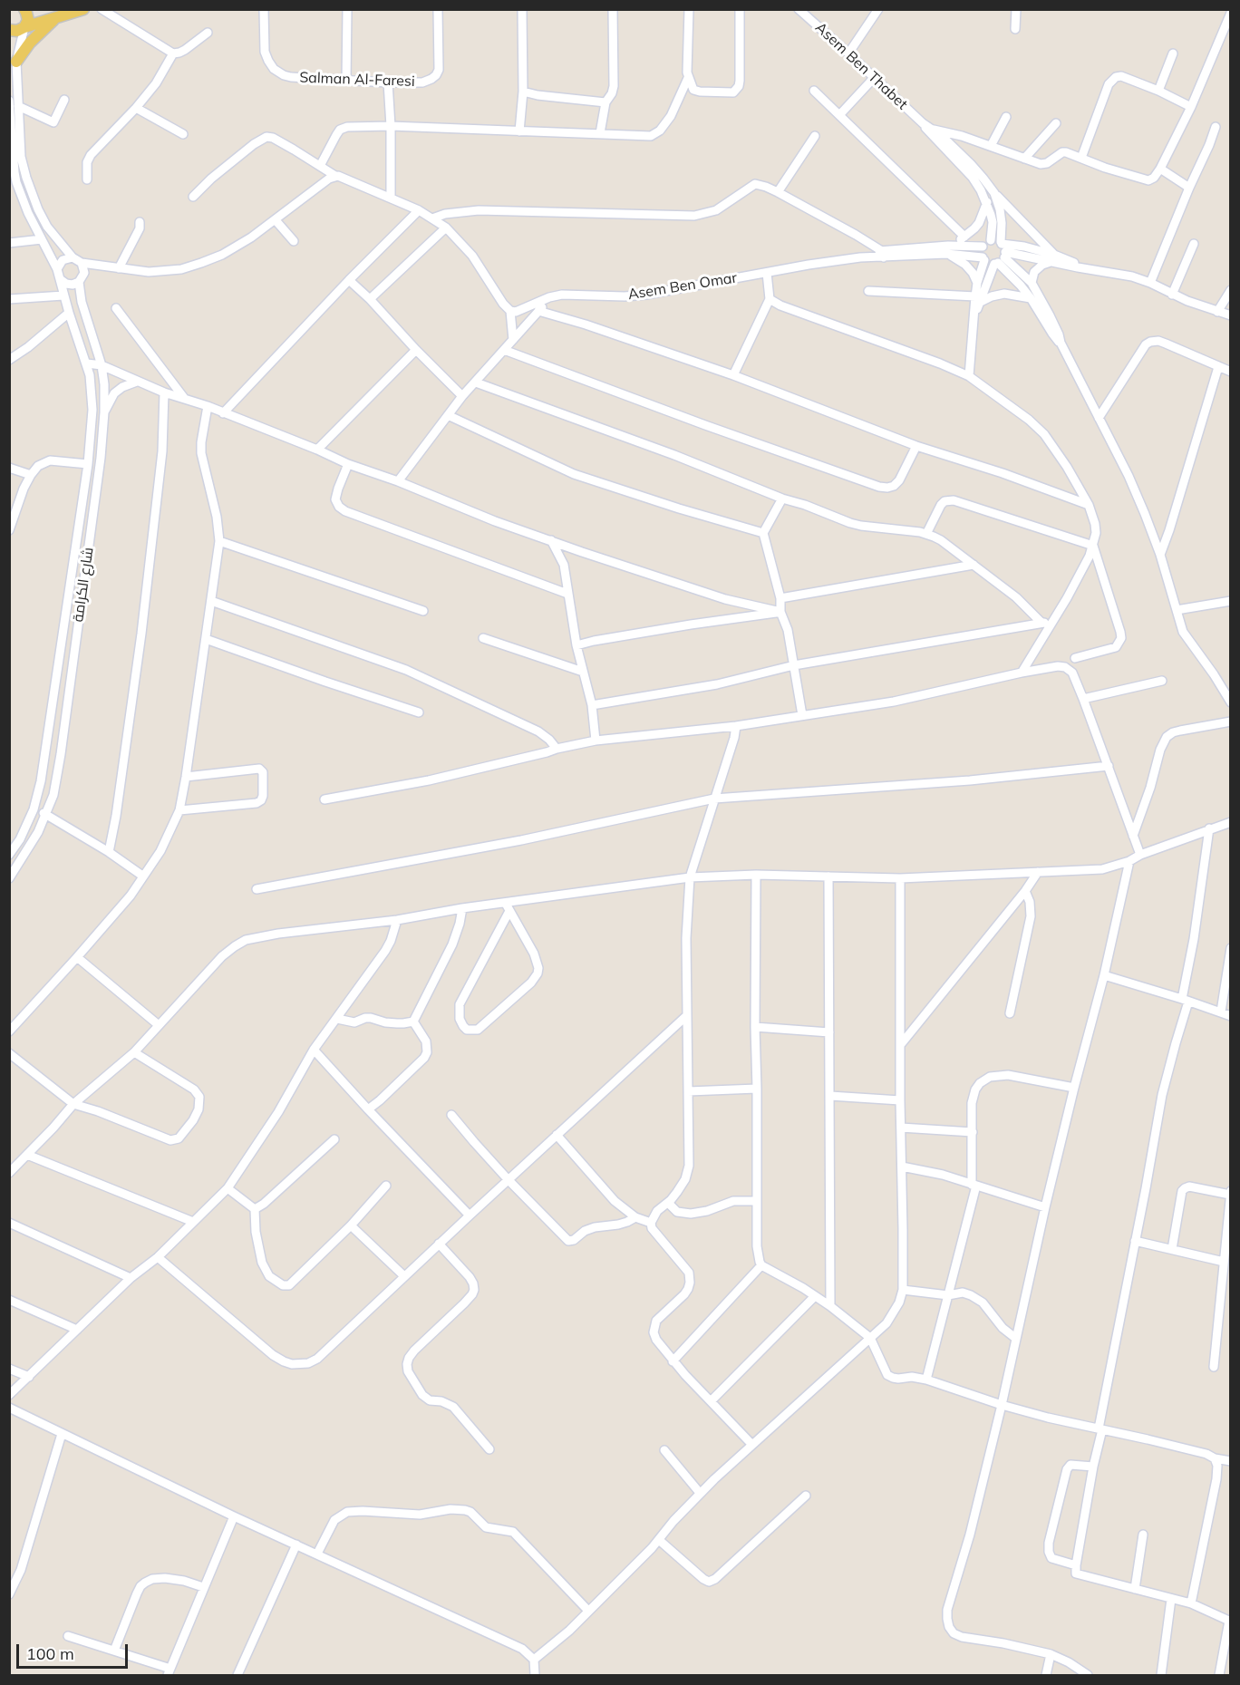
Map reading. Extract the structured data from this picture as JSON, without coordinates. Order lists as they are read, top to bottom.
{
  "streets": {
    "street": [
      "Asem Ben Thabet",
      "Salman Al-Faresi",
      "Asem Ben Omar",
      "شارع الكرامة"
    ]
  },
  "scale_bar": "100 m"
}
